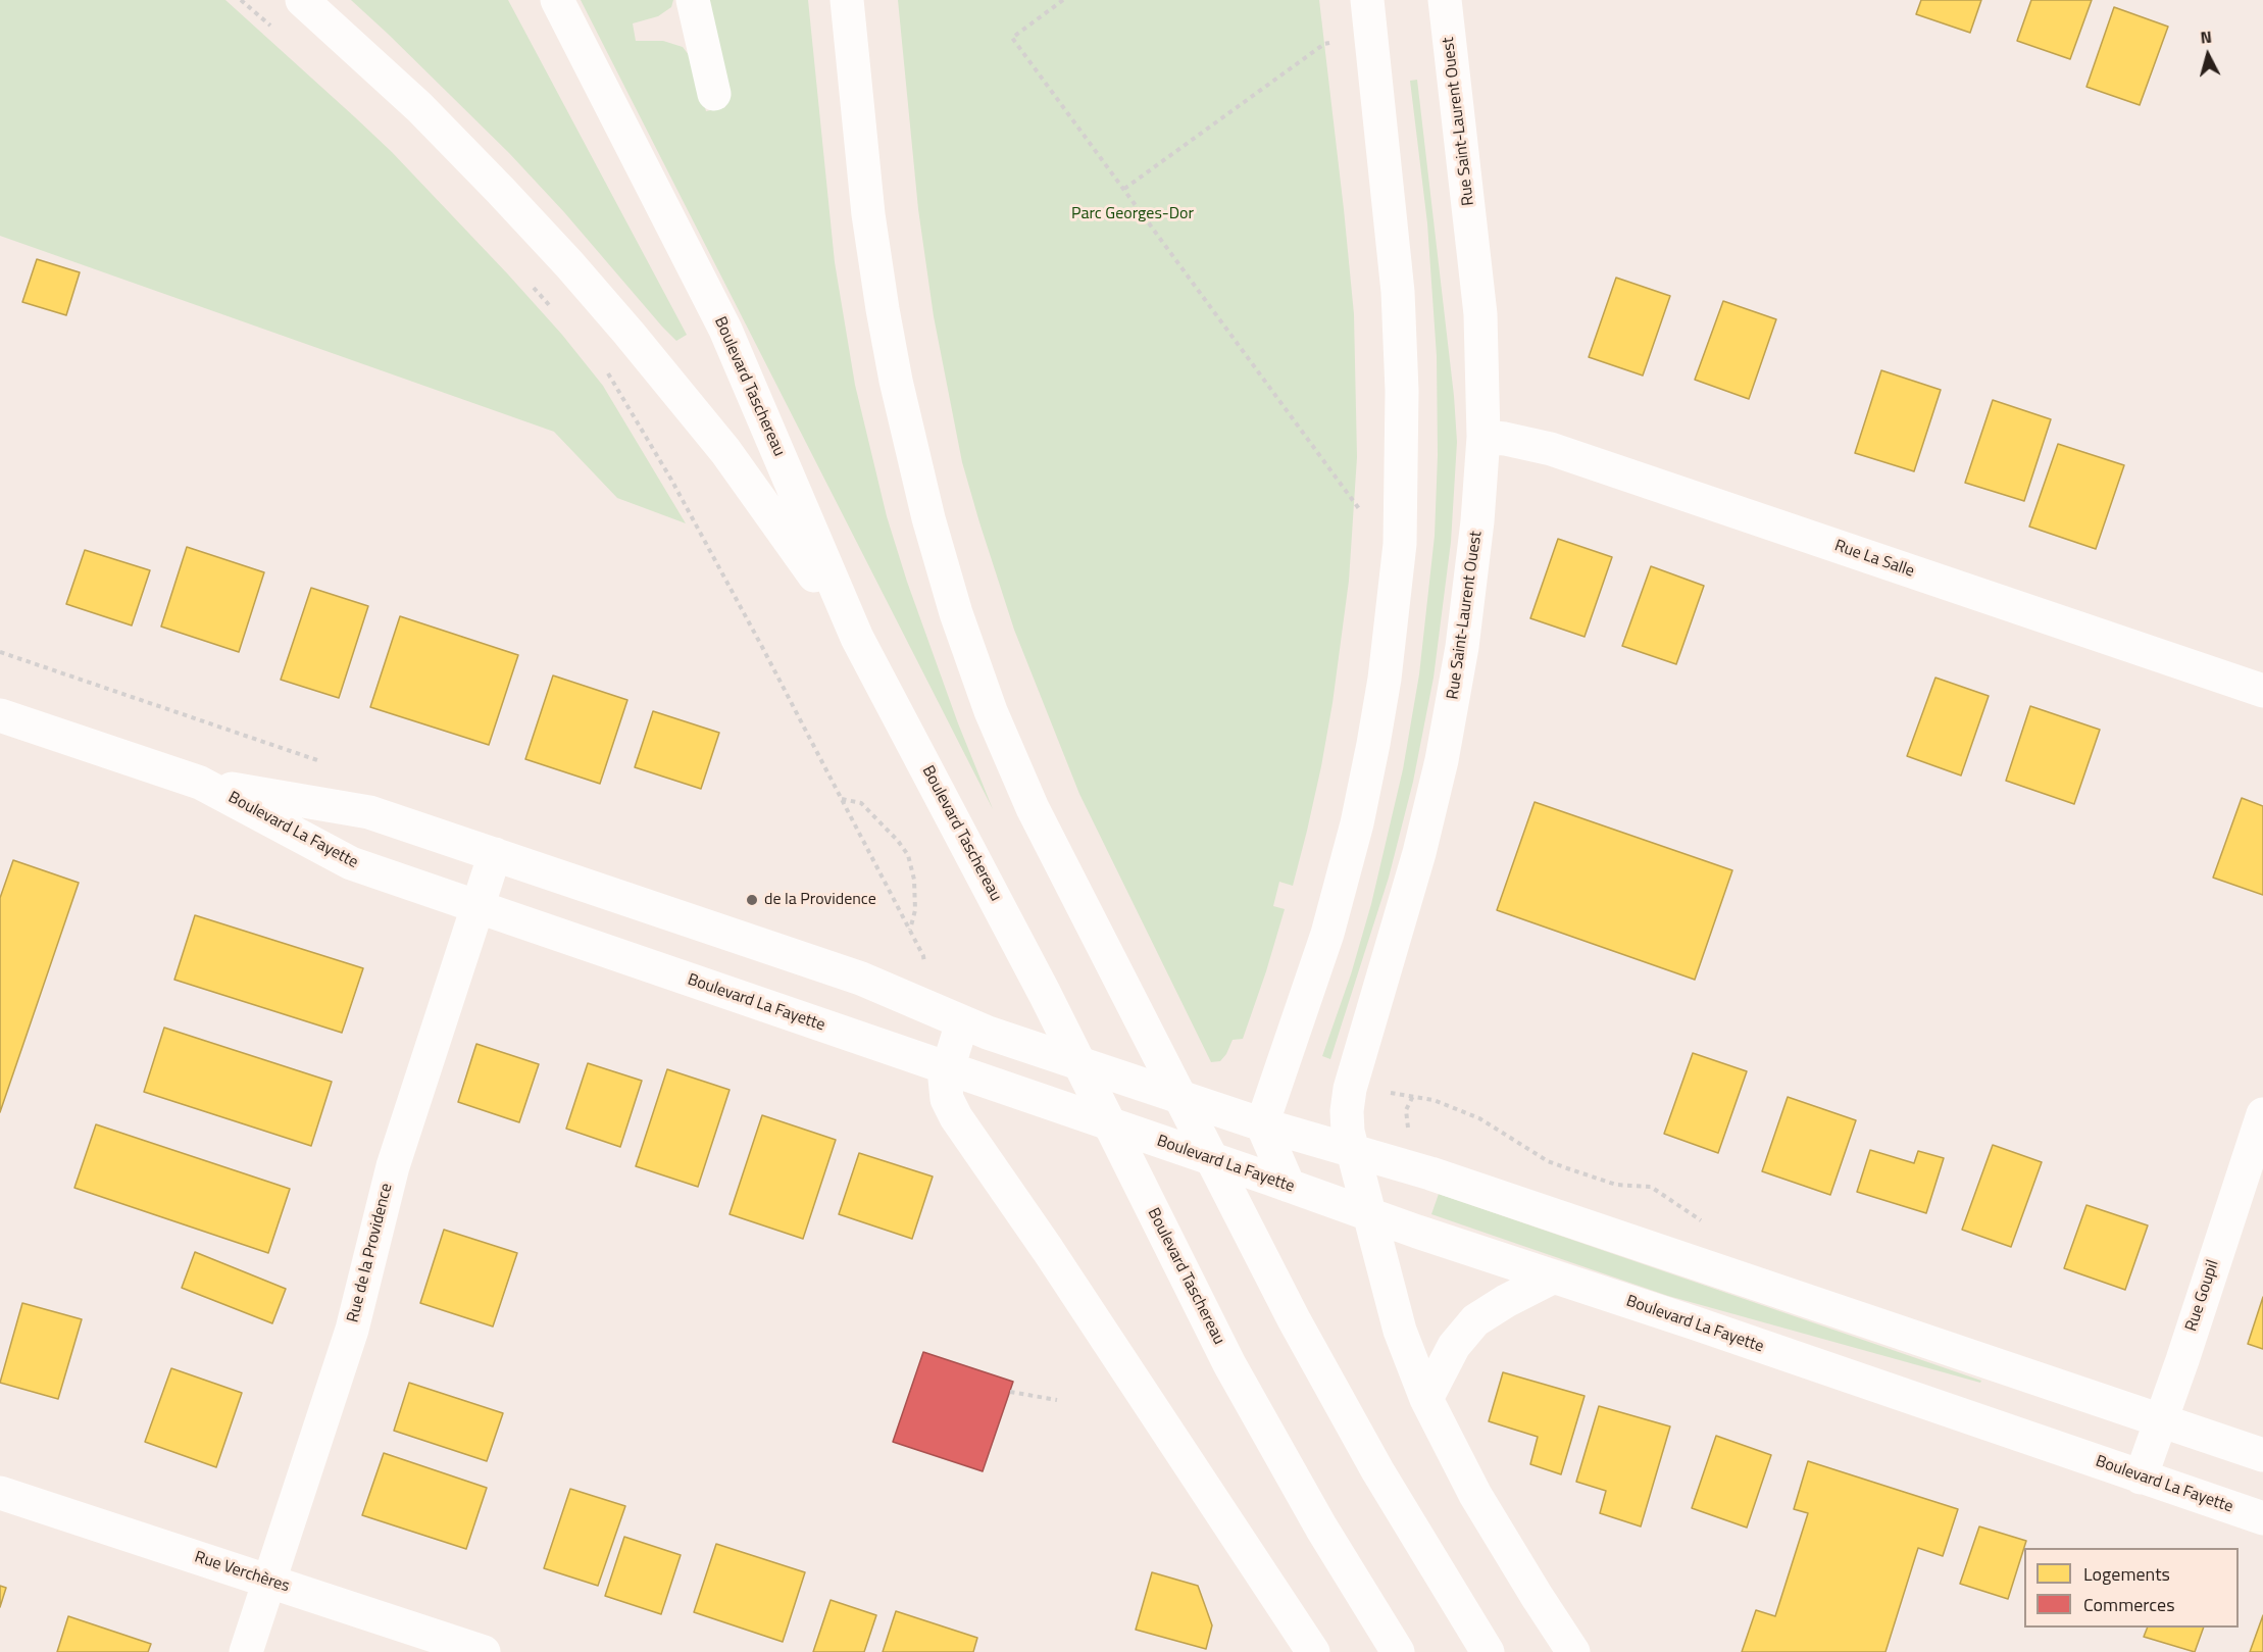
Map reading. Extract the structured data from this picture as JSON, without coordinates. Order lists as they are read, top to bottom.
{
  "streets": {
    "main road": [
      "Rue Saint-Laurent Ouest",
      "Boulevard Taschereau",
      "Rue La Salle",
      "Boulevard La Fayette",
      "Rue de la Providence",
      "Rue Goupil",
      "Rue Verchères"
    ]
  },
  "crossings": [
    ["Rue Saint-Laurent Ouest", "Rue La Salle"],
    ["Rue Saint-Laurent Ouest", "Boulevard La Fayette"],
    ["Boulevard La Fayette", "Rue de la Providence"],
    ["Boulevard La Fayette", "Rue Goupil"],
    ["Rue de la Providence", "Rue Verchères"]
  ],
  "parks": ["Parc Georges-Dor"],
  "places": ["de la Providence"],
  "legend": ["Logements", "Commerces"],
  "north": "top"
}
